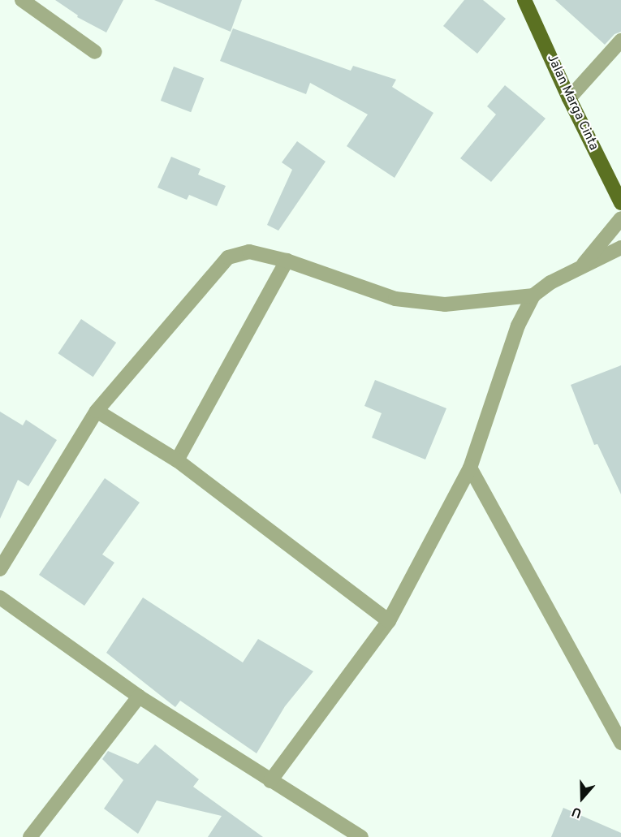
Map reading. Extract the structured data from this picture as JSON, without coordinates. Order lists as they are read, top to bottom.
{
  "streets": {
    "main road": ["Jalan Marga Cinta"]
  },
  "north": "bottom"
}
